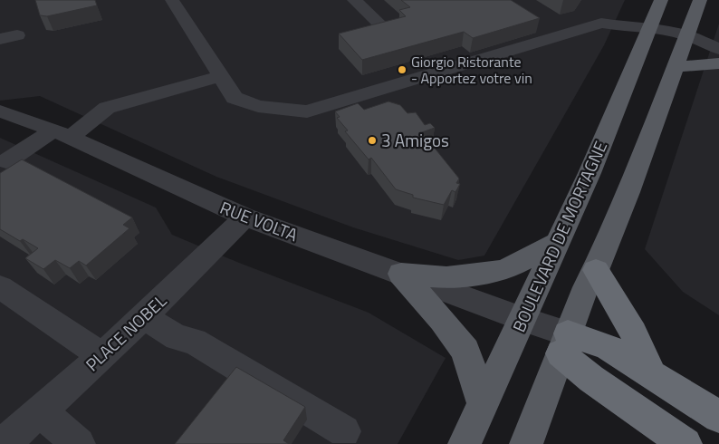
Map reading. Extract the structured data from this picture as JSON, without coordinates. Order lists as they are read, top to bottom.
{
  "streets": {
    "main road": ["BOULEVARD DE MORTAGNE"],
    "street": ["RUE VOLTA", "PLACE NOBEL"]
  },
  "crossings": [
    ["RUE VOLTA", "BOULEVARD DE MORTAGNE"],
    ["RUE VOLTA", "PLACE NOBEL"]
  ],
  "places": ["Giorgio Ristorante - Apportez votre vin", "3 Amigos"]
}
